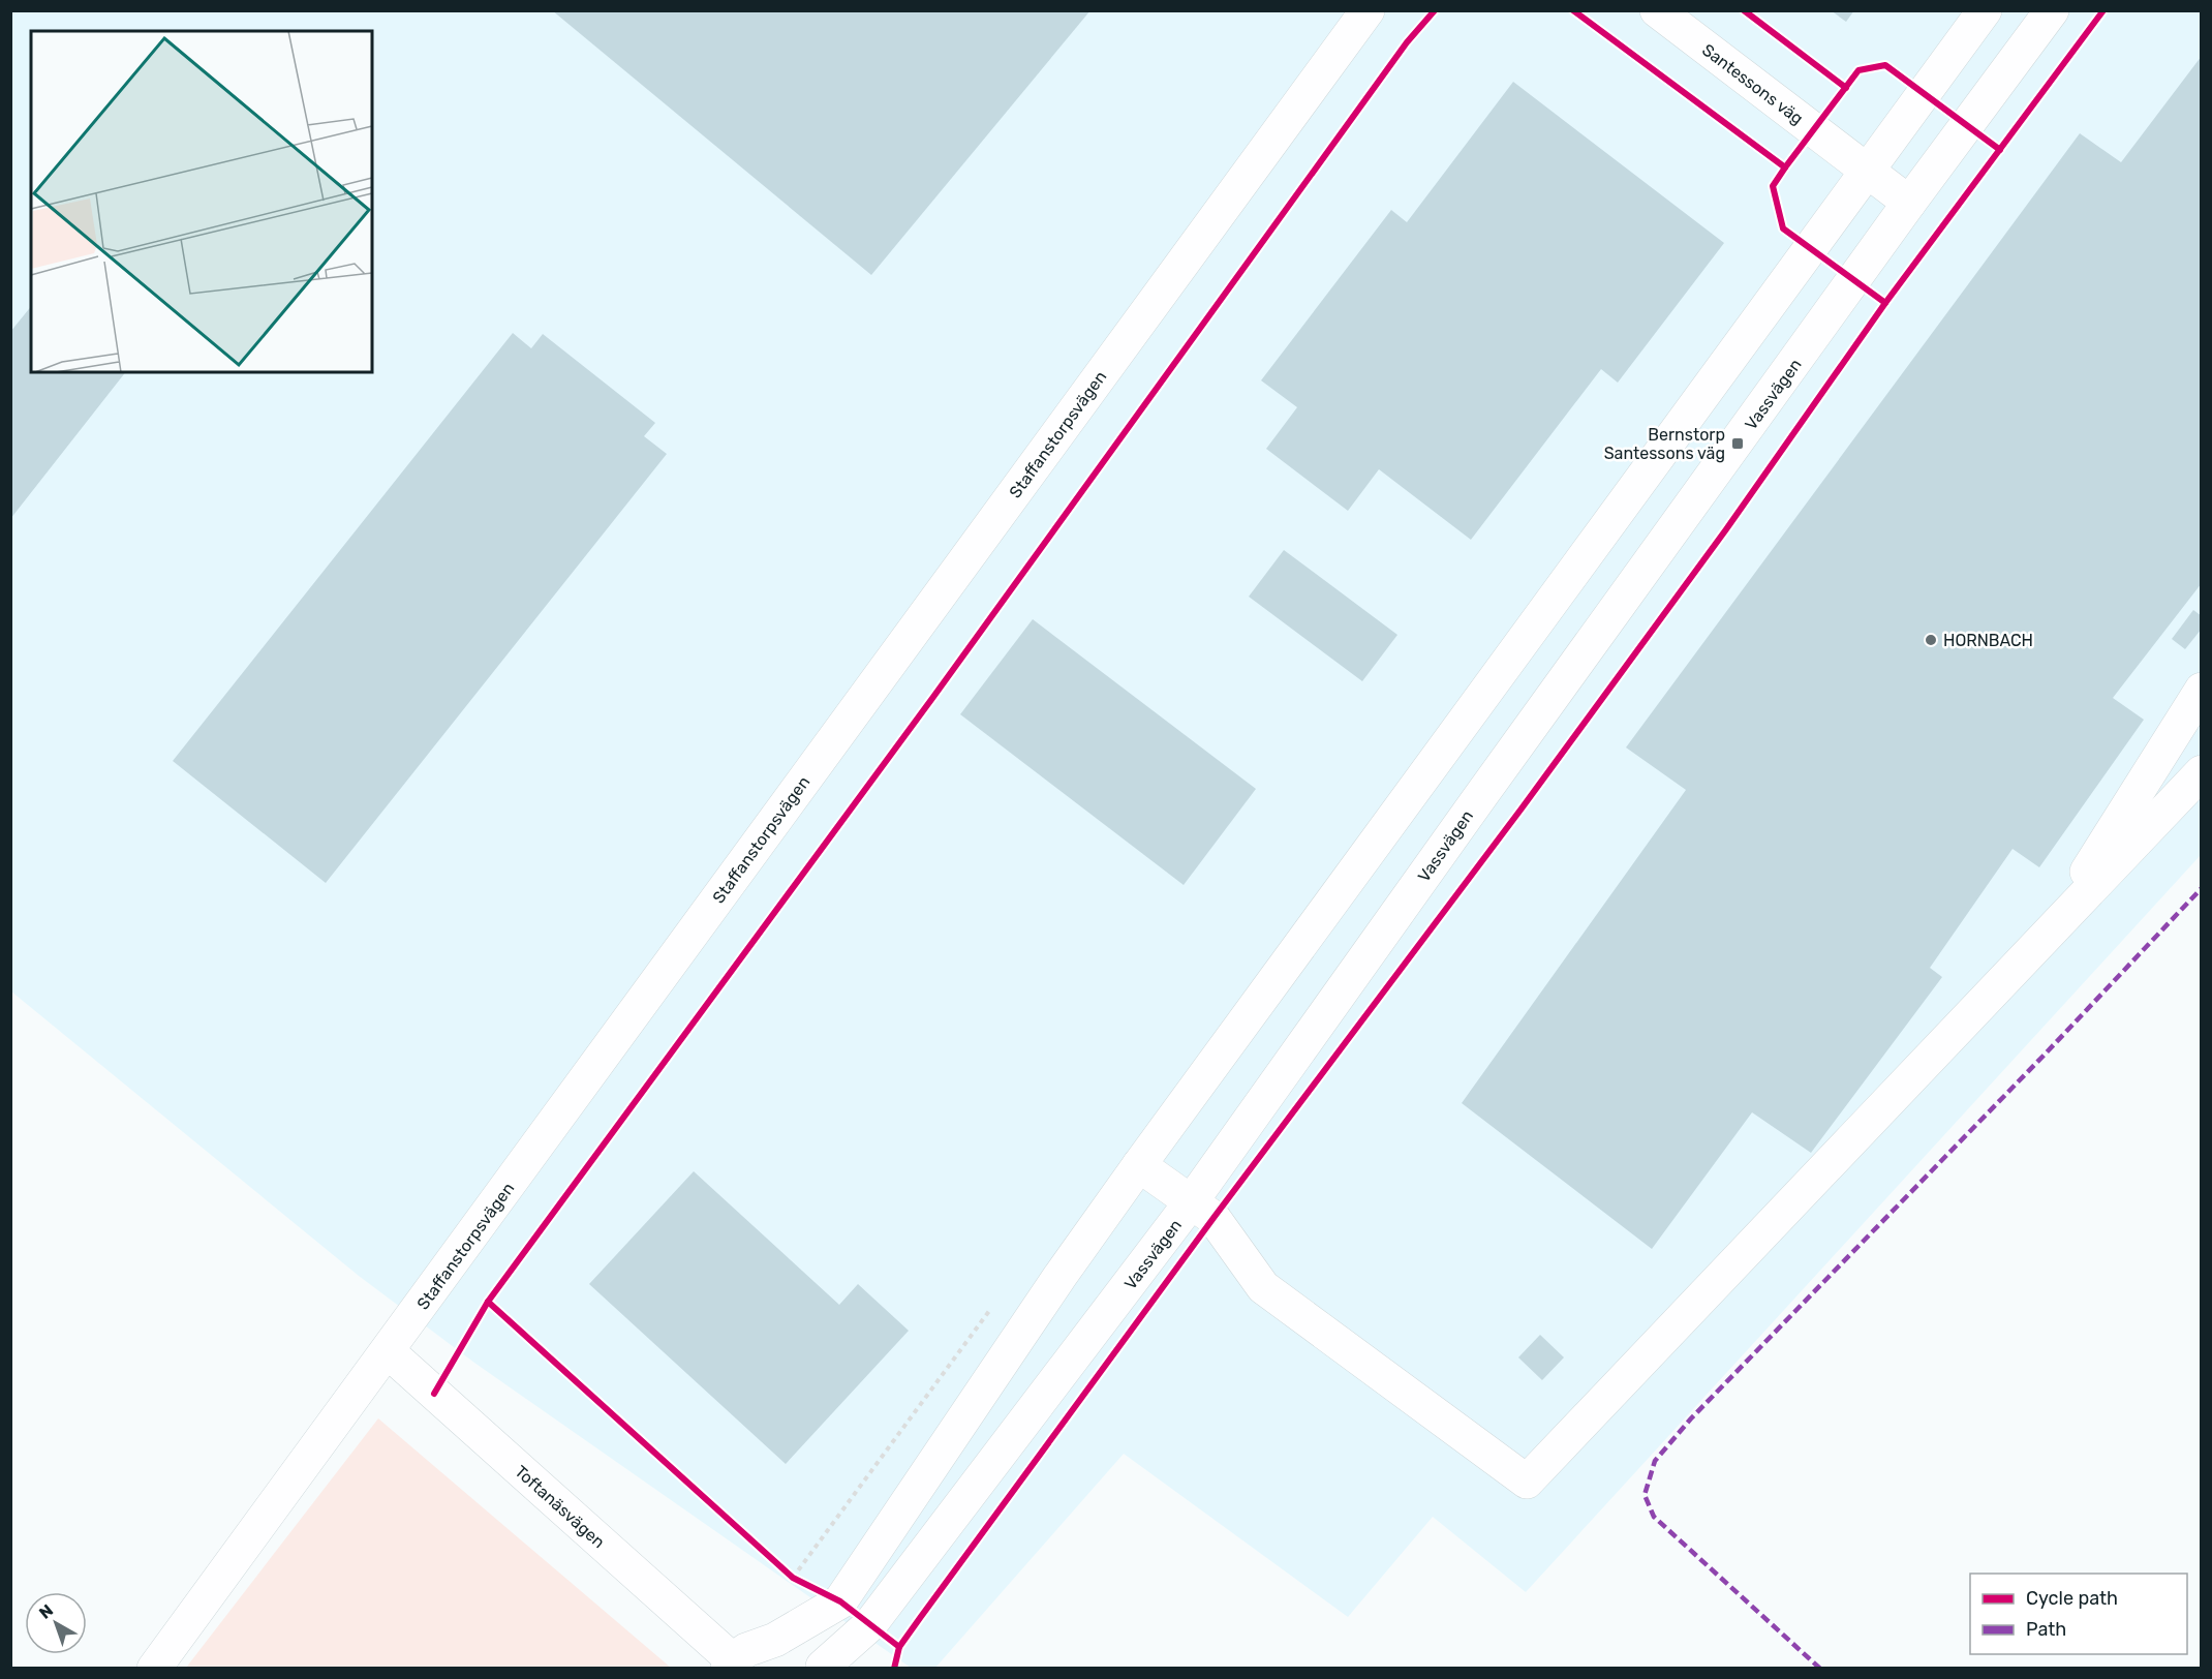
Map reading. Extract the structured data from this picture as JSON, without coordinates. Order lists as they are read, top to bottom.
{
  "streets": {
    "street": [
      "Santessons väg",
      "Vassvägen",
      "Staffanstorpsvägen",
      "Toftanäsvägen"
    ]
  },
  "crossings": [
    ["Santessons väg", "Vassvägen"],
    ["Staffanstorpsvägen", "Toftanäsvägen"]
  ],
  "places": {
    "transit": ["Bernstorp Santessons väg"],
    "other": ["HORNBACH"]
  },
  "legend": ["Cycle path", "Path"],
  "north": "top left"
}
